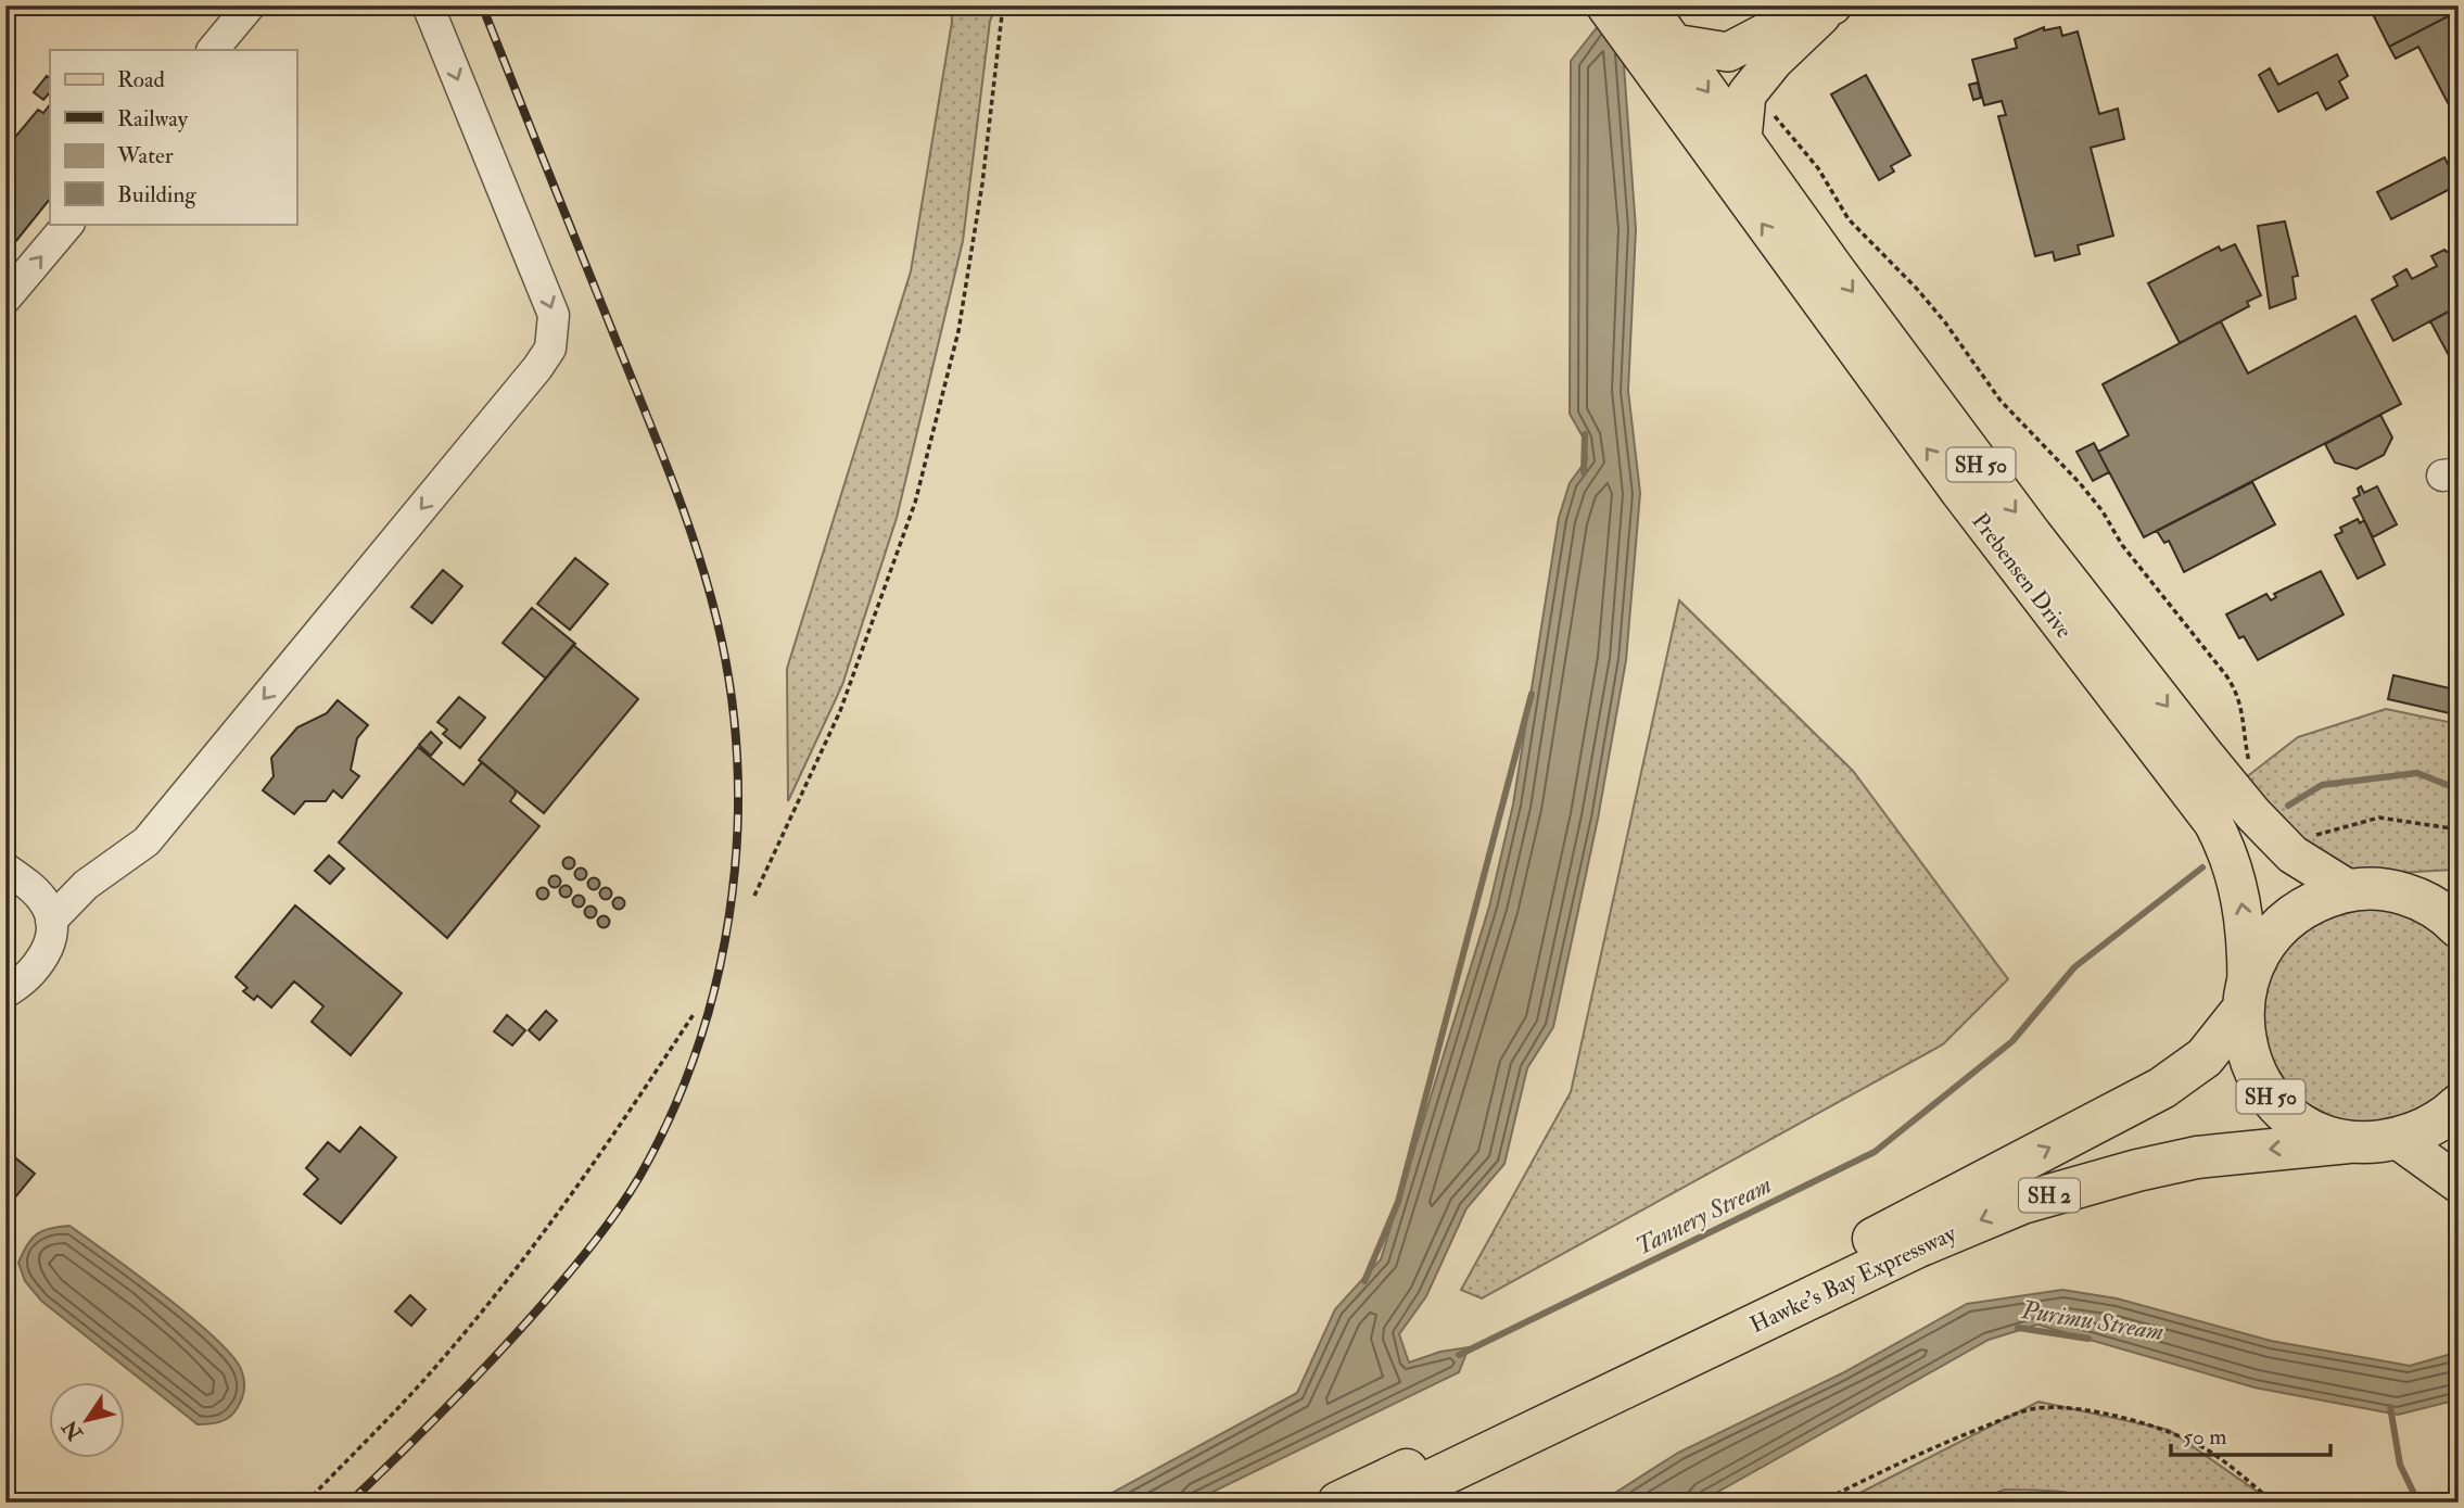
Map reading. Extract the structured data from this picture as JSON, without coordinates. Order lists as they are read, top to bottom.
{
  "streets": {
    "highway": ["SH 50", "SH 2", "Hawke's Bay Expressway"],
    "main road": ["Prebensen Drive"]
  },
  "crossings": [
    ["SH 50", "Prebensen Drive"],
    ["SH 50", "SH 2"],
    ["SH 50", "Hawke's Bay Expressway"],
    ["Prebensen Drive", "SH 2"],
    ["Prebensen Drive", "Hawke's Bay Expressway"],
    ["SH 2", "Hawke's Bay Expressway"]
  ],
  "water": ["Tannery Stream", "Purimu Stream"],
  "legend": [
    "Road",
    "Railway",
    "Water",
    "Building"
  ],
  "scale_bar": "50 m",
  "north": "bottom left"
}
